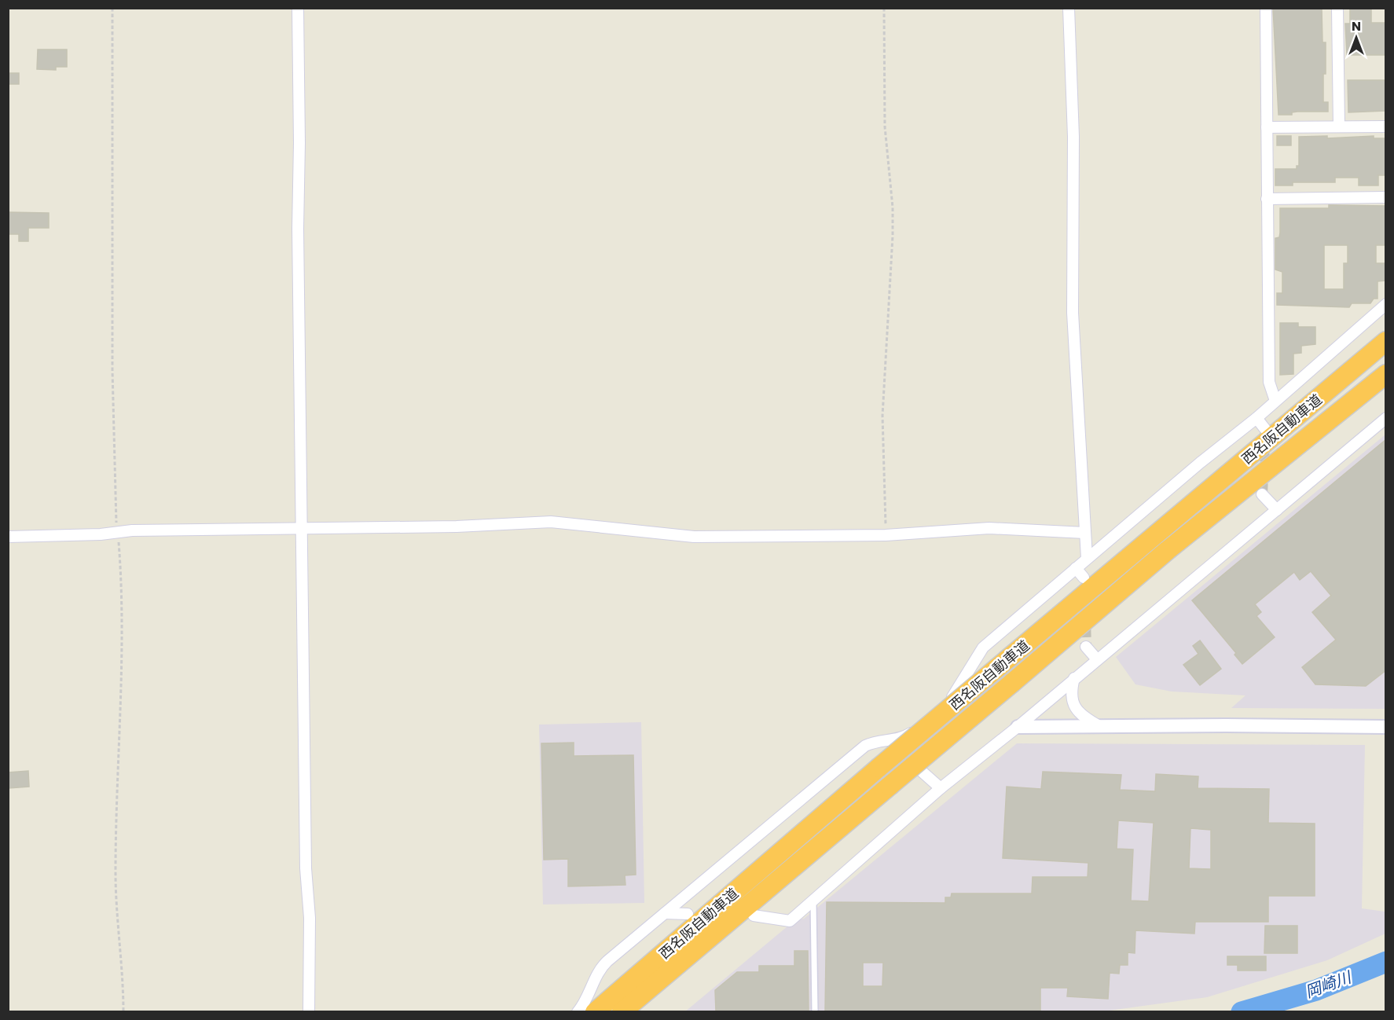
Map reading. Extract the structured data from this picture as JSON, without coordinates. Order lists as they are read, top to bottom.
{
  "streets": {
    "highway": ["西名阪自動車道"]
  },
  "water": ["岡崎川"],
  "north": "top"
}
